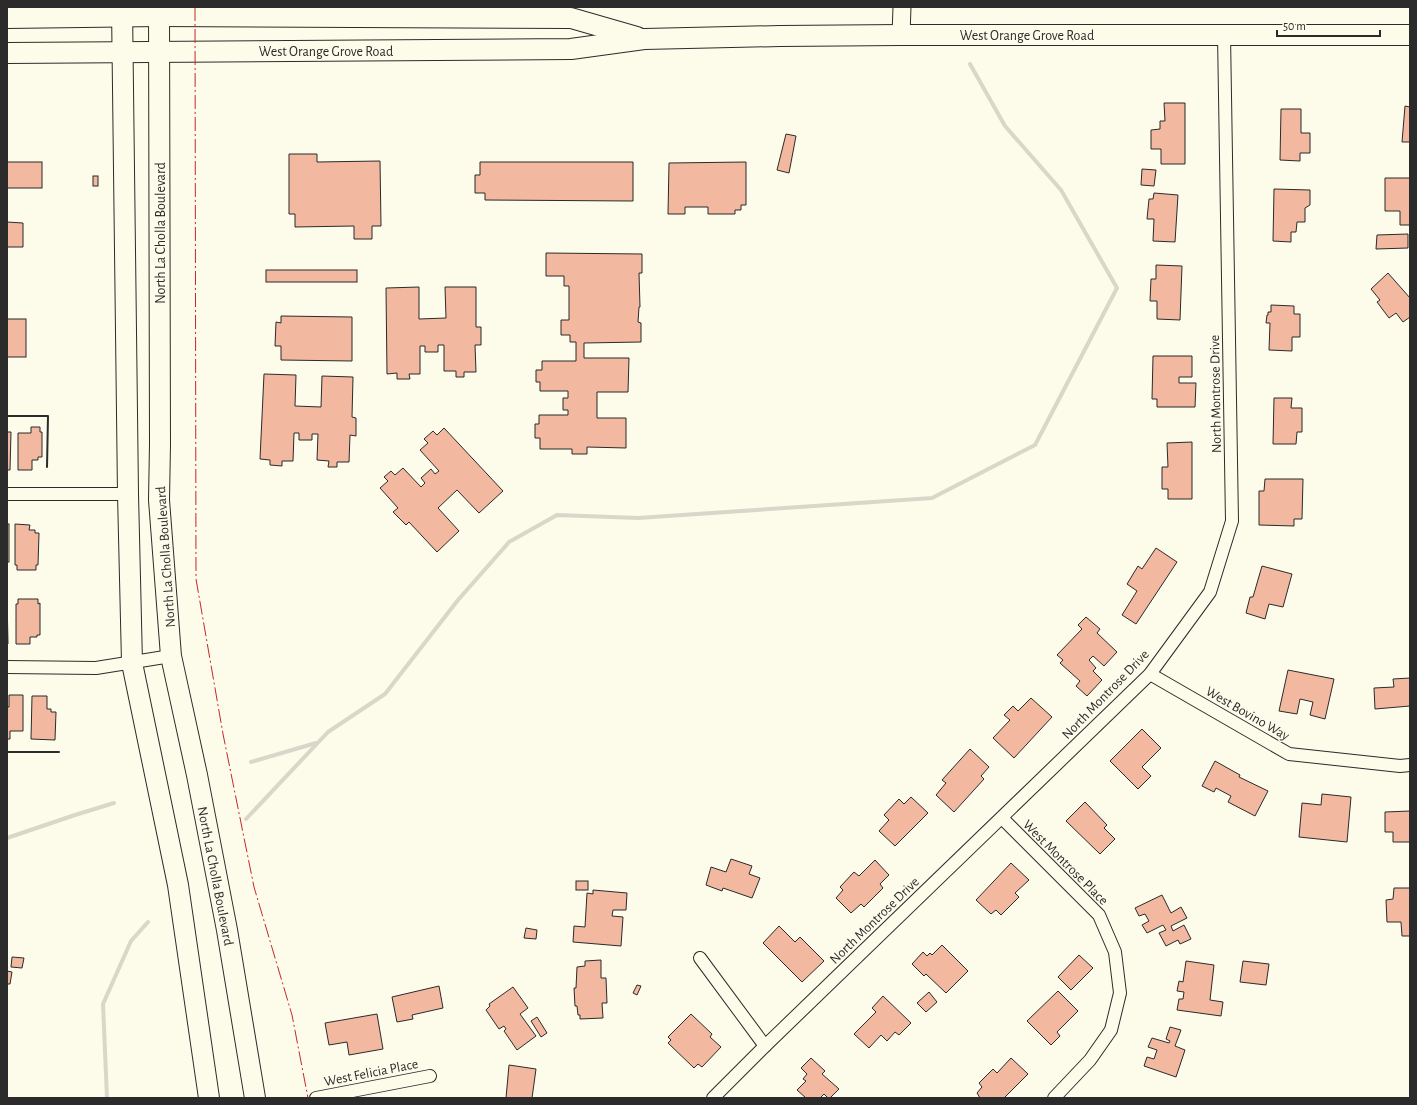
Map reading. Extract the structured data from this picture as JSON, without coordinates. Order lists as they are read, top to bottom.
{
  "streets": {
    "main road": ["West Orange Grove Road", "North La Cholla Boulevard"],
    "street": [
      "North Montrose Drive",
      "West Bovino Way",
      "West Montrose Place",
      "West Felicia Place"
    ]
  },
  "crossings": [
    ["West Orange Grove Road", "North La Cholla Boulevard"],
    ["West Orange Grove Road", "North Montrose Drive"],
    ["North Montrose Drive", "West Bovino Way"],
    ["North Montrose Drive", "West Montrose Place"]
  ],
  "scale_bar": "50 m"
}
